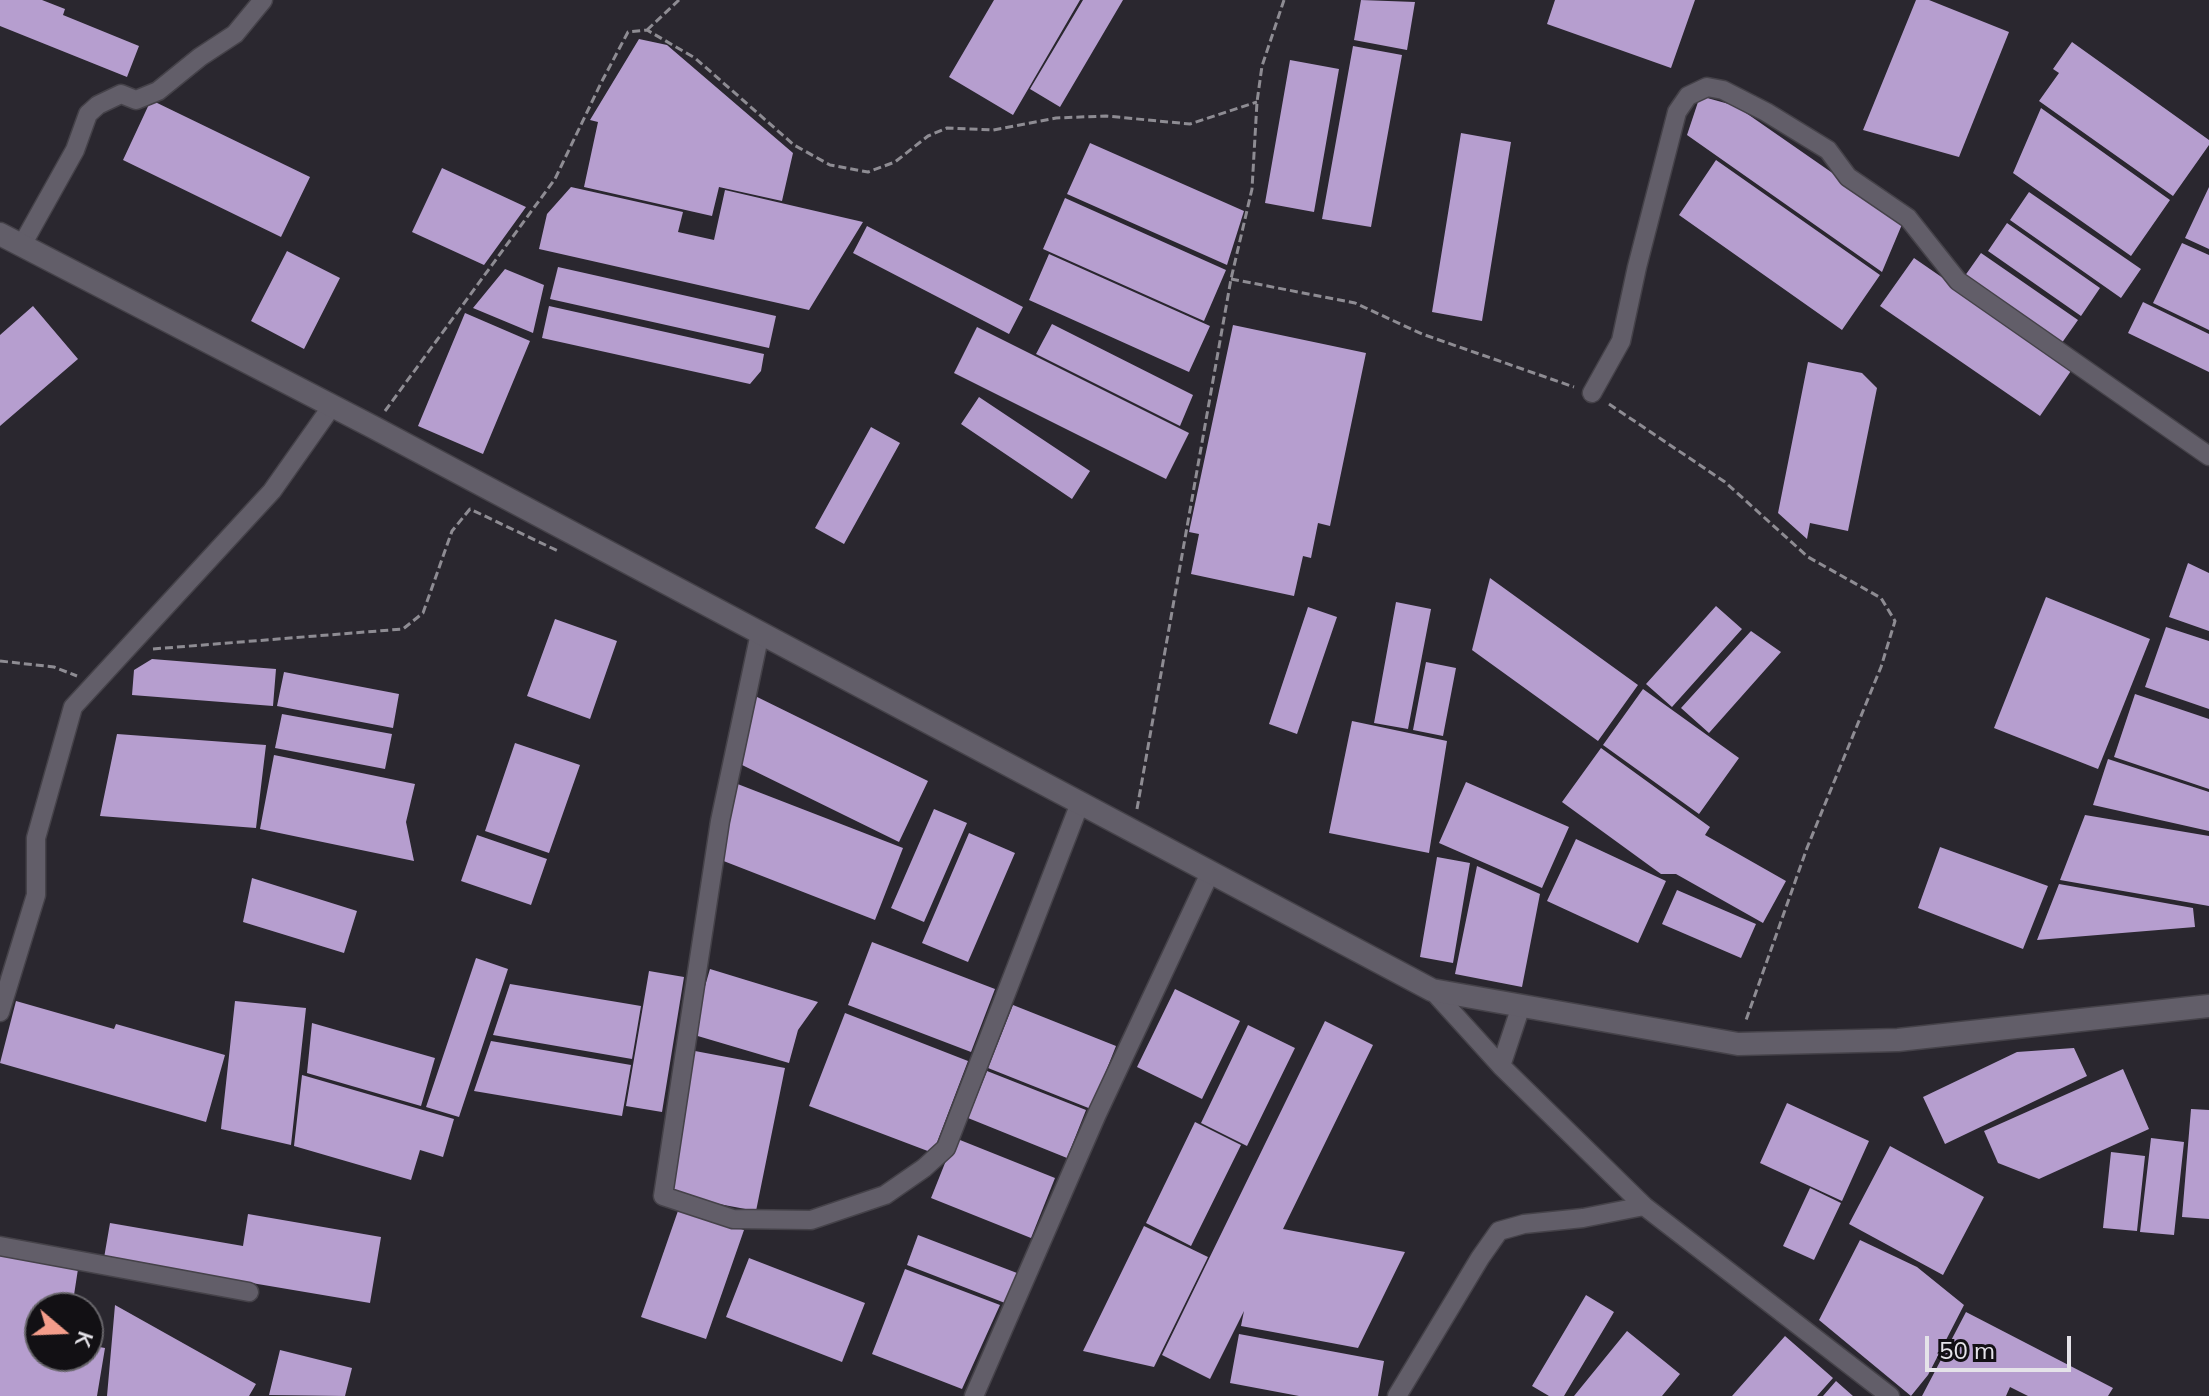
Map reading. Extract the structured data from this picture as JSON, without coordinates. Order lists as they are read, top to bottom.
{
  "scale_bar": "50 m",
  "north": "right"
}
